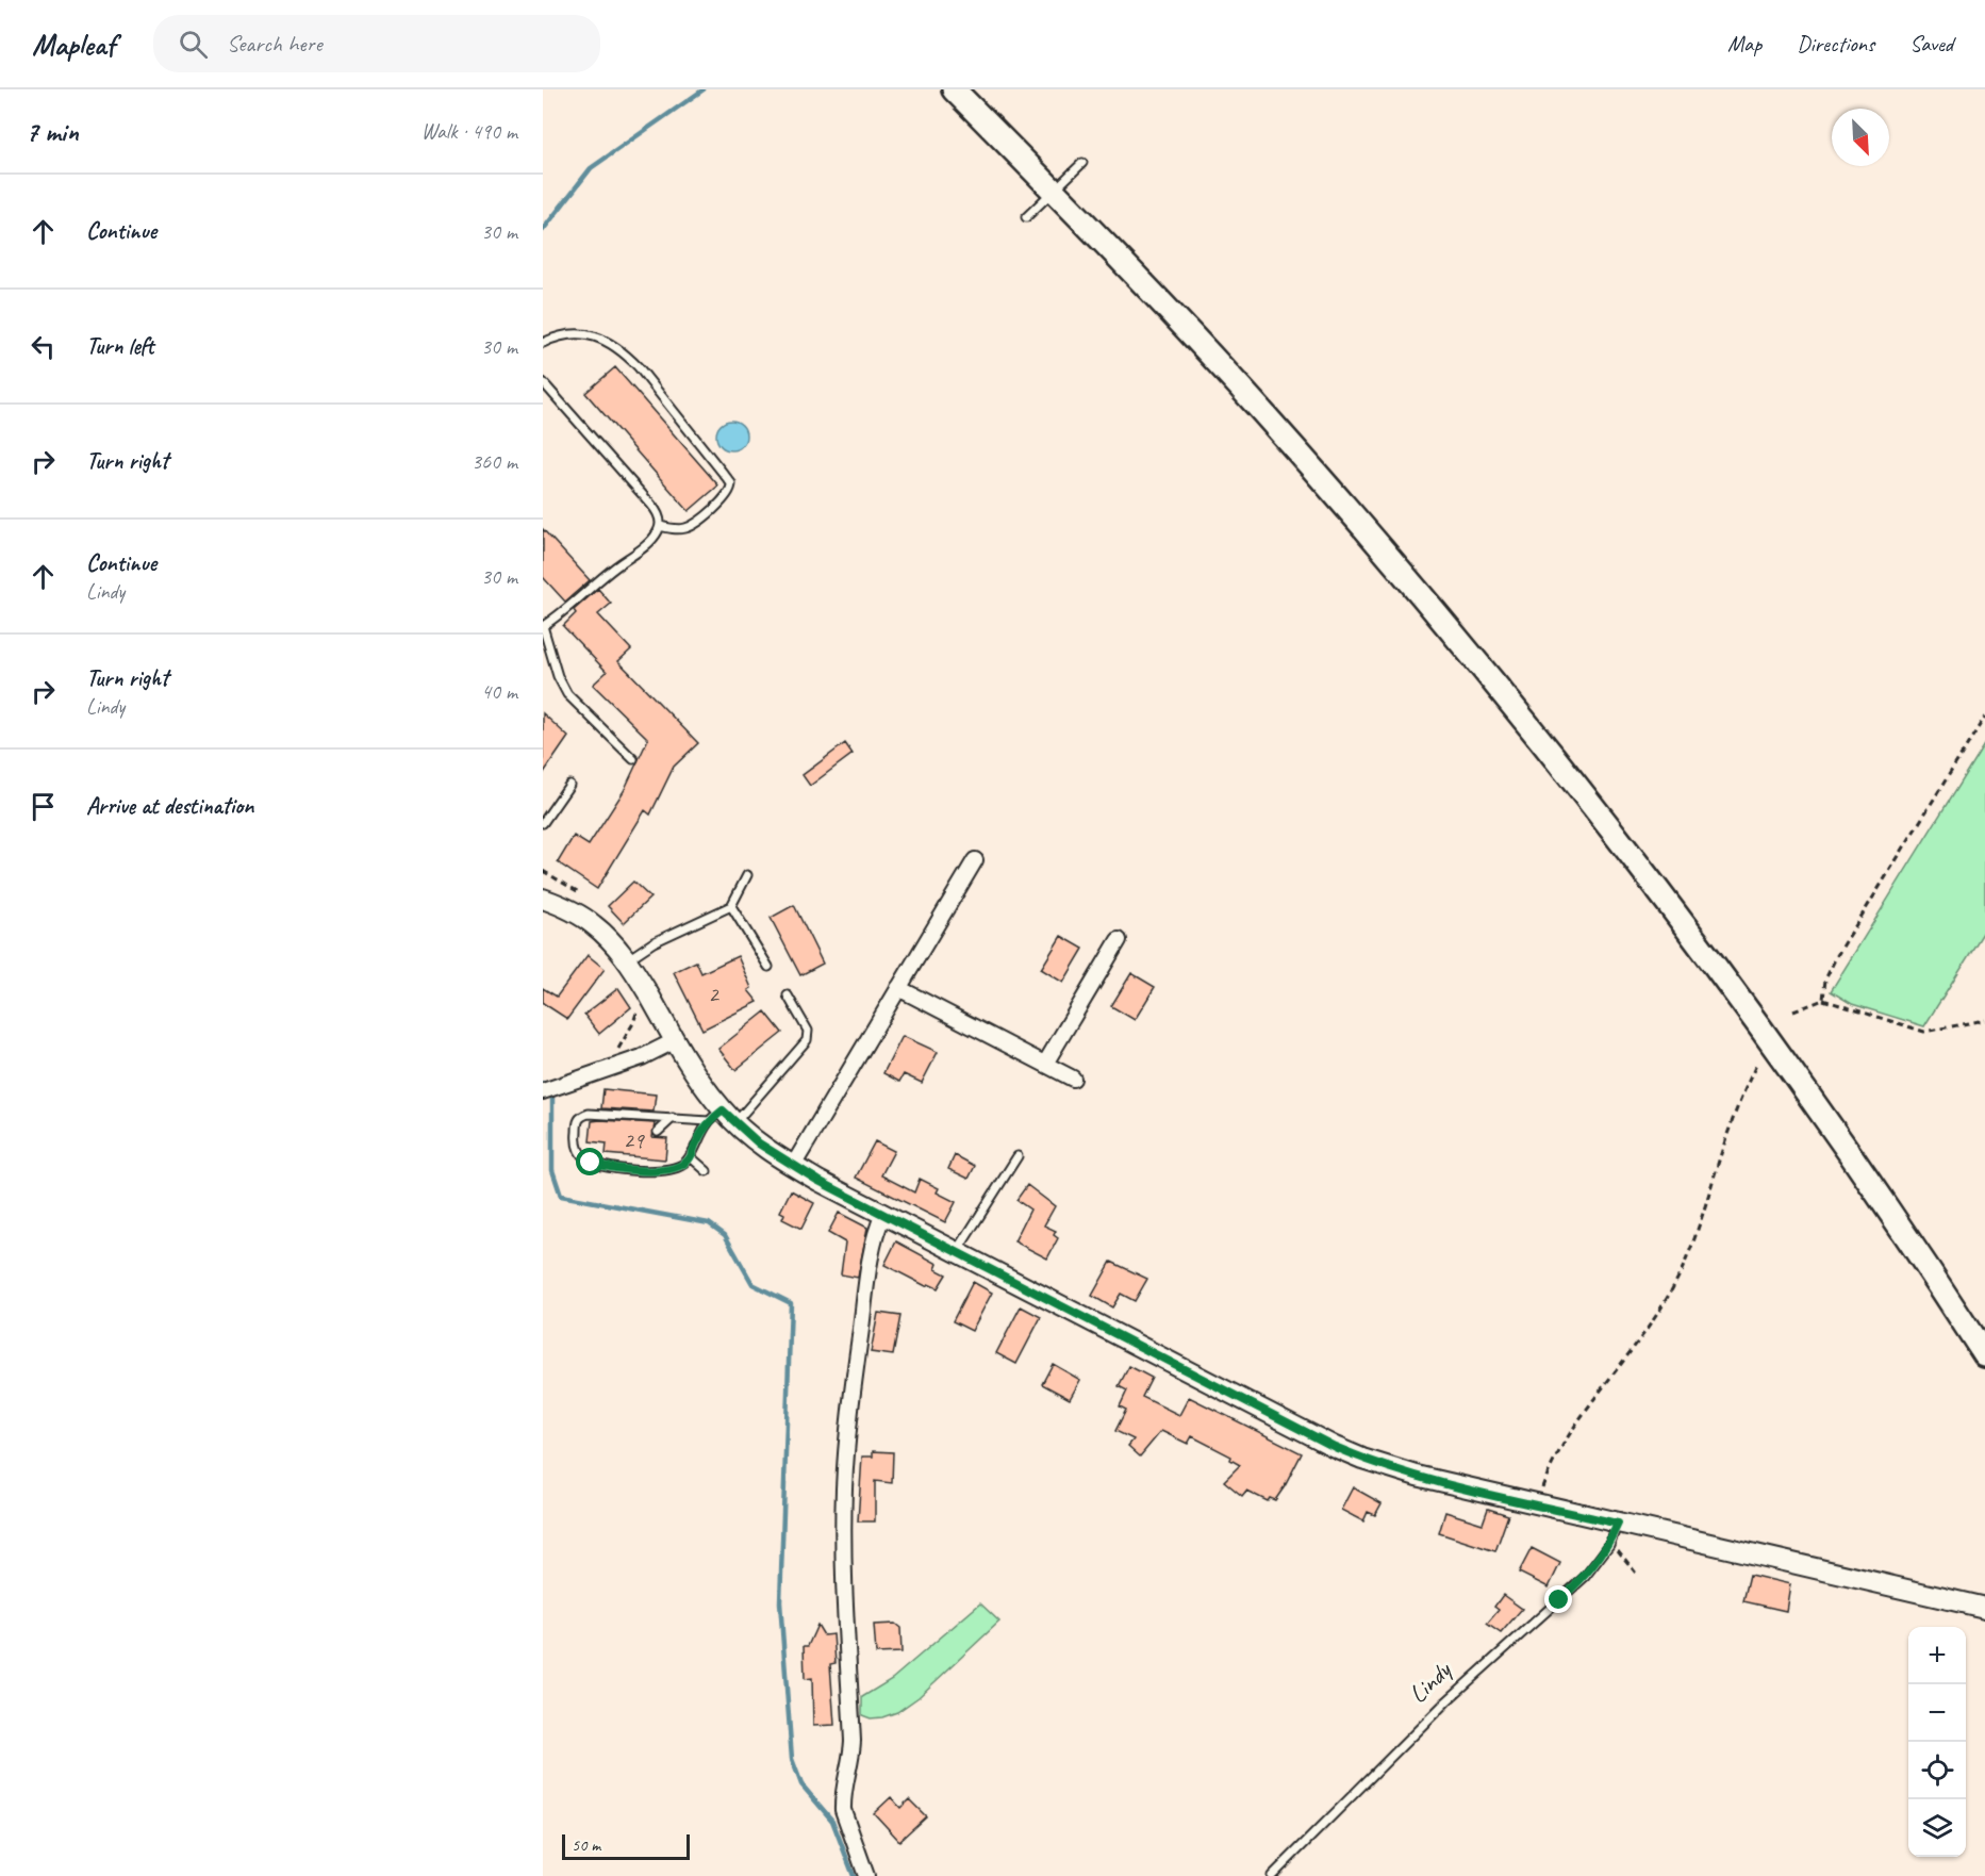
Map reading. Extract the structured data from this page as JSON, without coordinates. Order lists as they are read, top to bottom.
{
  "streets": {
    "lane": ["Lindy"]
  },
  "house_numbers": ["2", "29"],
  "scale_bar": "50 m",
  "north": "bottom right",
  "page": {
    "header": "Mapleaf",
    "search": "Search here",
    "nav": ["Map", "Directions", "Saved"],
    "heading": ["7 min", "Walk · 490 m"],
    "list": [
      ["Continue", "30 m"],
      ["Turn left", "30 m"],
      ["Turn right", "360 m"],
      ["Continue", "Lindy", "30 m"],
      ["Turn right", "Lindy", "40 m"],
      "Arrive at destination"
    ],
    "map_buttons": ["+", "−"],
    "scale": "50 m"
  }
}
